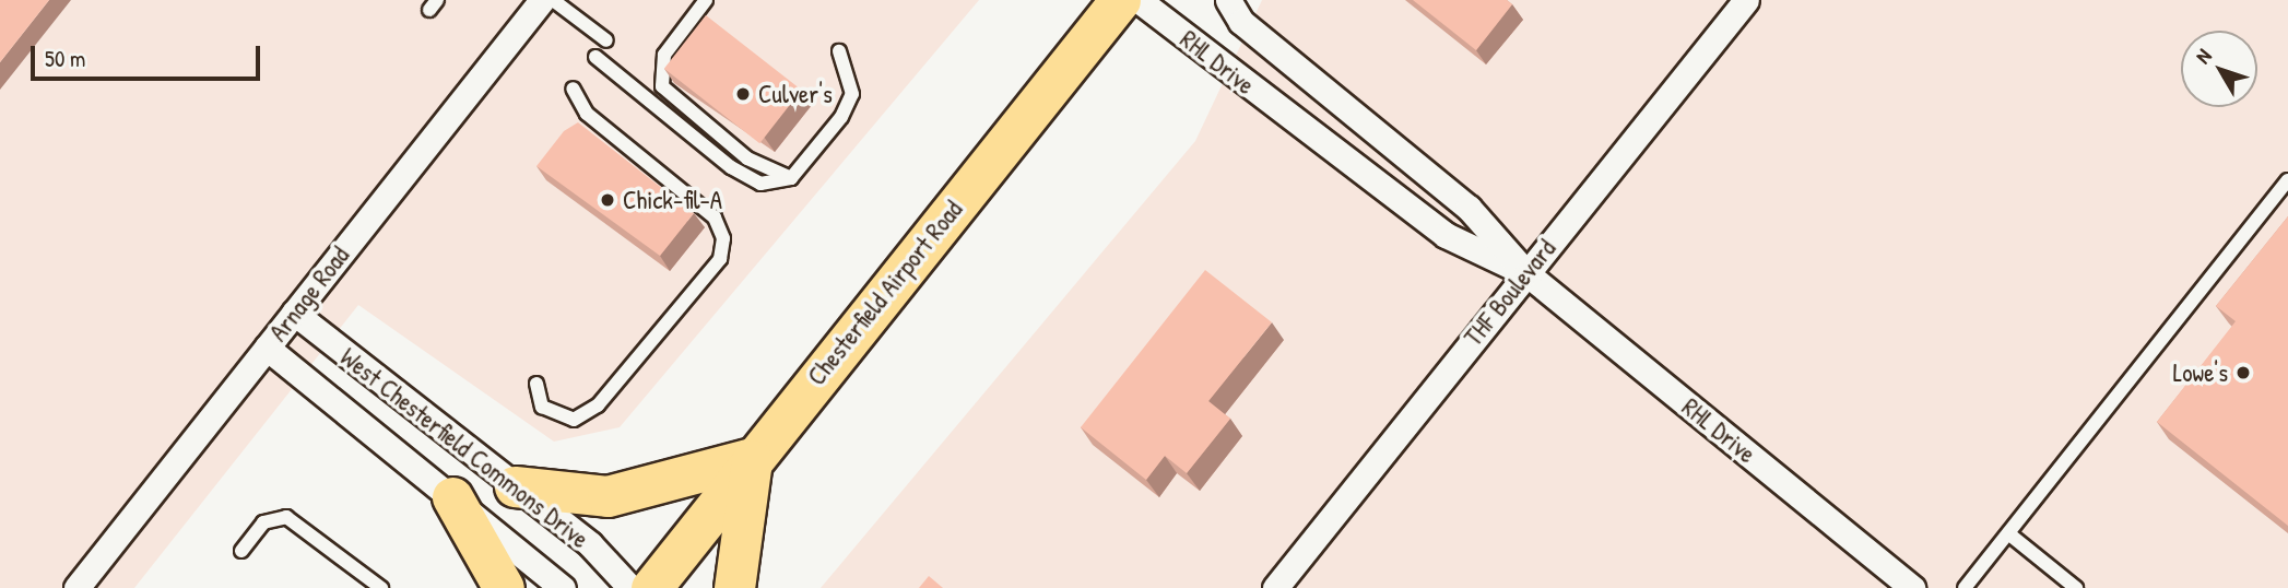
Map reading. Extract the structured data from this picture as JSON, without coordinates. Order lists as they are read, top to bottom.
{
  "streets": {
    "main road": ["Chesterfield Airport Road"],
    "street": [
      "RHL Drive",
      "THF Boulevard",
      "Arnage Road",
      "West Chesterfield Commons Drive"
    ]
  },
  "crossings": [
    ["RHL Drive", "THF Boulevard"],
    ["Arnage Road", "West Chesterfield Commons Drive"]
  ],
  "places": ["Culver's", "Chick-fil-A", "Lowe's"],
  "scale_bar": "50 m",
  "north": "top left"
}
